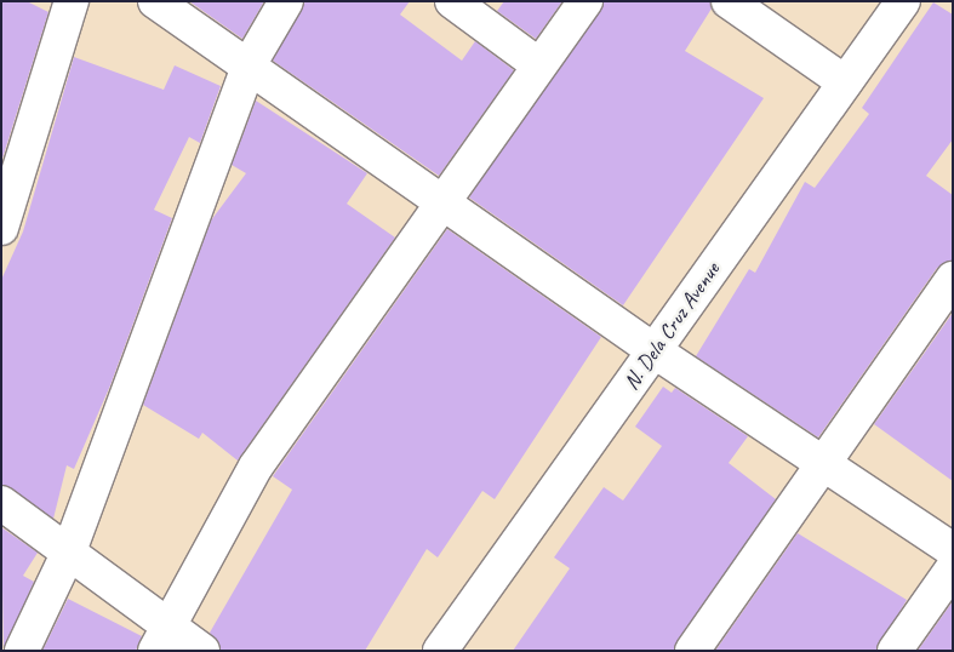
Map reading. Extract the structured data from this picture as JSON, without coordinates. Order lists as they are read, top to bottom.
{
  "streets": {
    "street": ["N. Dela Cruz Avenue"]
  }
}
